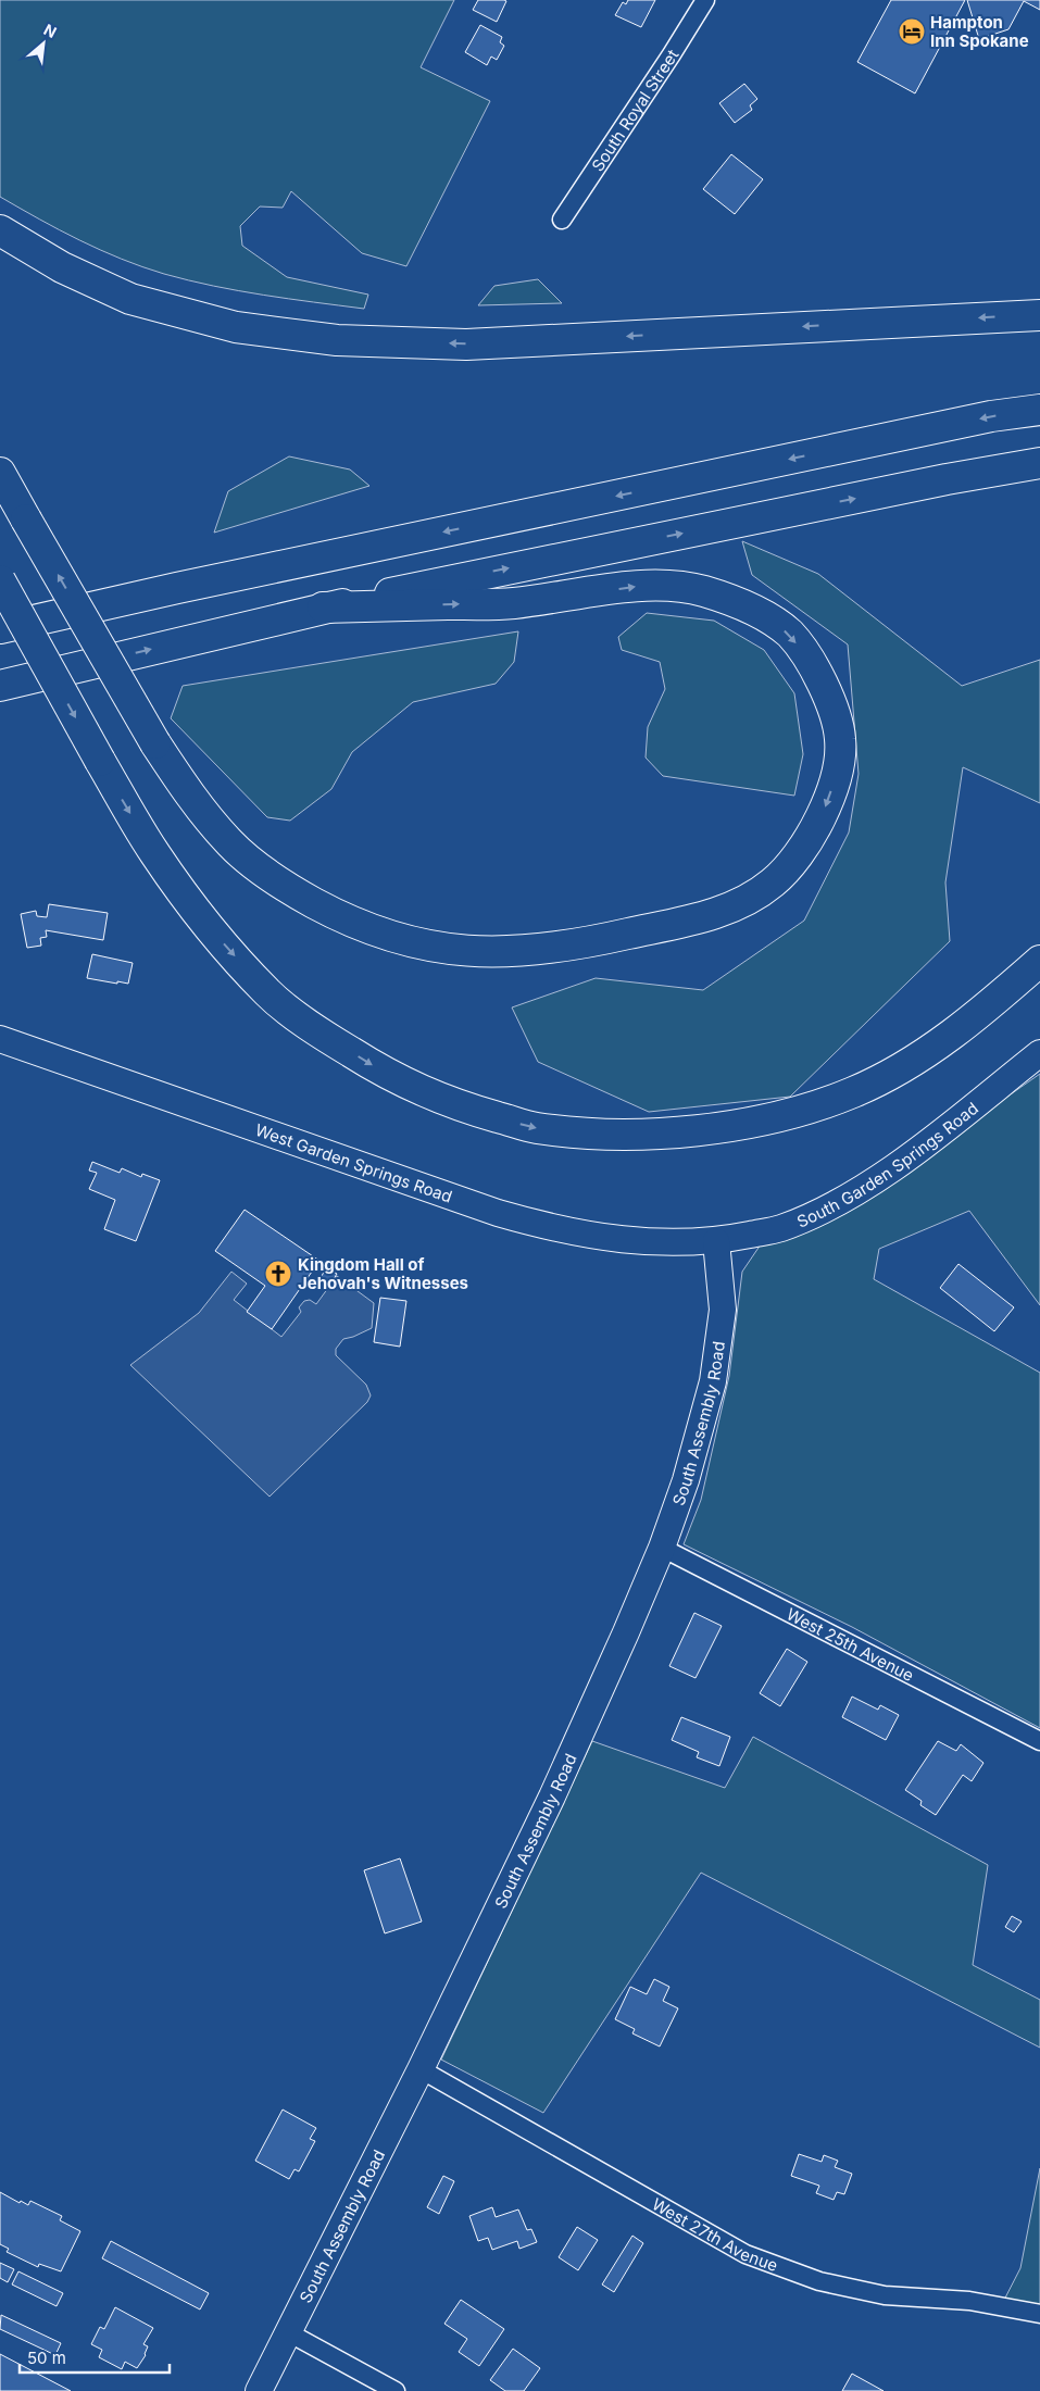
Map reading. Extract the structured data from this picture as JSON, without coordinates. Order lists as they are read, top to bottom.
{
  "streets": {
    "street": [
      "South Royal Street",
      "South Garden Springs Road",
      "West Garden Springs Road",
      "South Assembly Road",
      "West 25th Avenue",
      "West 27th Avenue"
    ]
  },
  "crossings": [
    ["South Garden Springs Road", "West Garden Springs Road"],
    ["South Garden Springs Road", "South Assembly Road"],
    ["West Garden Springs Road", "South Assembly Road"],
    ["South Assembly Road", "West 25th Avenue"],
    ["South Assembly Road", "West 27th Avenue"]
  ],
  "places": {
    "hotel": ["Hampton Inn Spokane"],
    "church": ["Kingdom Hall of Jehovah's Witnesses"]
  },
  "scale_bar": "50 m",
  "north": "top right"
}
